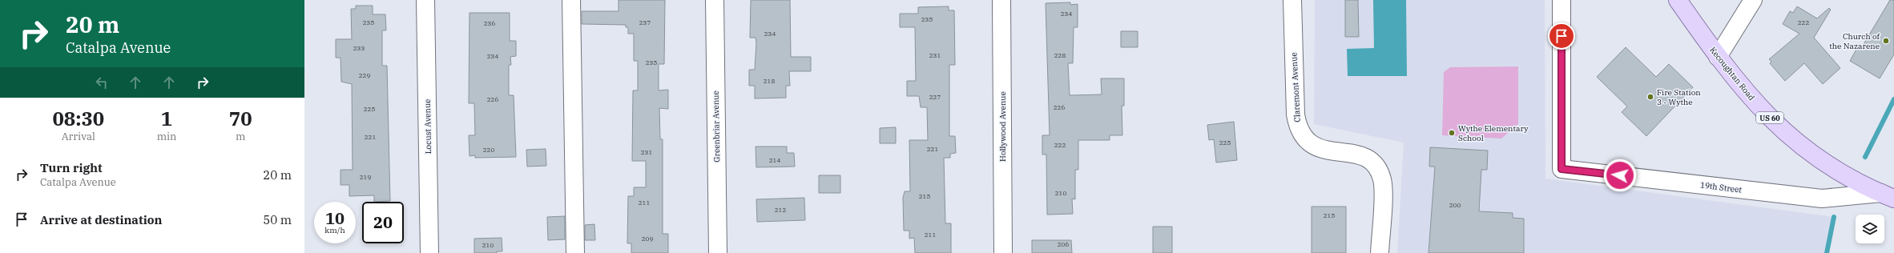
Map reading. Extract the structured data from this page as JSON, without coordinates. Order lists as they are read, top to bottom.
{
  "streets": {
    "main road": ["Kecoughtan Road", "US 60"],
    "street": [
      "Claremont Avenue",
      "Locust Avenue",
      "Greenbriar Avenue",
      "Hollywood Avenue",
      "19th Street"
    ]
  },
  "crossings": [
    ["Kecoughtan Road", "19th Street"]
  ],
  "places": ["Church of the Nazarene", "Fire Station 3 - Wythe", "Wythe Elementary School"],
  "house_numbers": [
    "234",
    "235",
    "235",
    "237",
    "222",
    "236",
    "234",
    "233",
    "231",
    "228",
    "234",
    "235",
    "229",
    "218",
    "227",
    "226",
    "226",
    "225",
    "221",
    "225",
    "222",
    "221",
    "220",
    "231",
    "214",
    "219",
    "210",
    "215",
    "211",
    "200",
    "212",
    "215",
    "211",
    "209",
    "206",
    "210"
  ],
  "page": {
    "turn": ["20 m", "Catalpa Avenue"],
    "eta": [
      "08:30",
      "Arrival",
      "1",
      "min",
      "70",
      "m"
    ],
    "list": [
      {
        "name": "Turn right",
        "note": "Catalpa Avenue",
        "value": "20 m"
      },
      {
        "name": "Arrive at destination",
        "value": "50 m"
      }
    ],
    "speed": "10 km/h",
    "limit": "20"
  }
}
